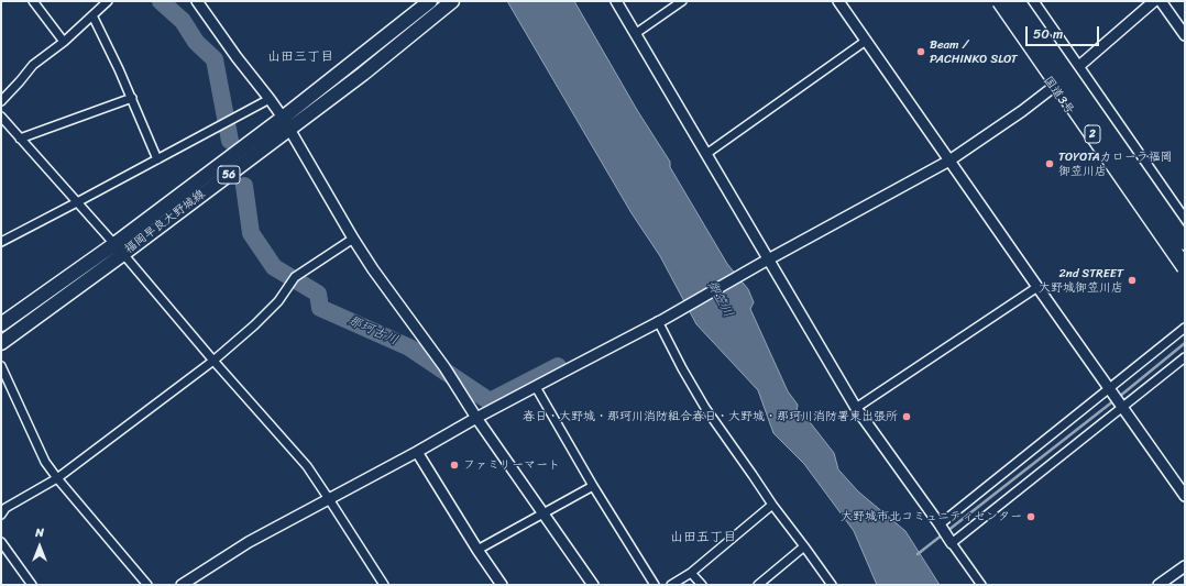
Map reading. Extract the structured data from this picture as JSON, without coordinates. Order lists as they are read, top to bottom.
{
  "streets": {
    "highway": ["2"],
    "main road": ["国道3号", "56", "福岡早良大野城線"]
  },
  "districts": ["山田三丁目", "山田五丁目"],
  "water": ["御笠川", "那珂古川"],
  "places": [
    "Beam / PACHINKO SLOT",
    "TOYOTAカローラ福岡 御笠川店",
    "2nd STREET 大野城御笠川店",
    "春日・大野城・那珂川消防組合春日・大野城・那珂川消防署東出張所",
    "ファミリーマート",
    "大野城市北コミュニティセンター"
  ],
  "scale_bar": "50 m",
  "north": "top"
}
